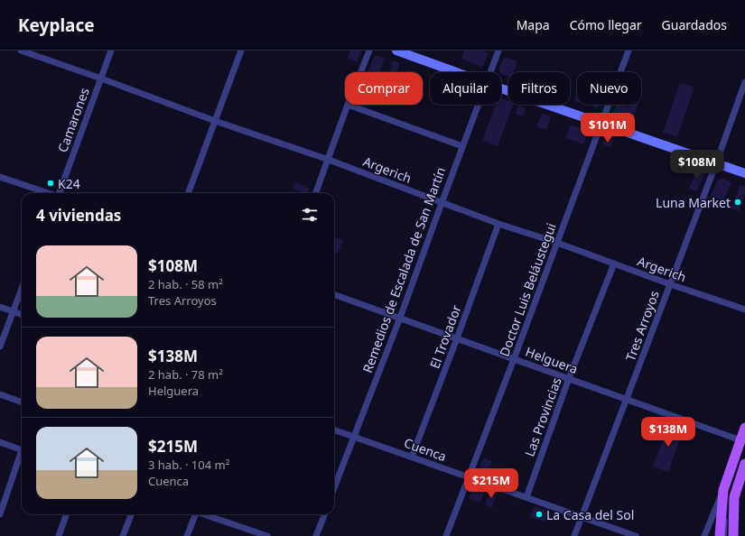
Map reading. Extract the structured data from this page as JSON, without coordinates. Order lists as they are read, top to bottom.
{
  "streets": {
    "street": [
      "Camarones",
      "Argerich",
      "Remedios de Escalada de San Martín",
      "Doctor Luis Beláustegui",
      "Tres Arroyos",
      "El Trovador",
      "Helguera",
      "Las Provincias",
      "Cuenca"
    ]
  },
  "crossings": [
    ["Camarones", "Argerich"],
    ["Argerich", "Remedios de Escalada de San Martín"],
    ["Argerich", "Doctor Luis Beláustegui"],
    ["Argerich", "Tres Arroyos"],
    ["Argerich", "El Trovador"],
    ["Argerich", "Las Provincias"],
    ["Remedios de Escalada de San Martín", "Helguera"],
    ["Remedios de Escalada de San Martín", "Cuenca"],
    ["Doctor Luis Beláustegui", "Helguera"],
    ["Doctor Luis Beláustegui", "Cuenca"],
    ["Tres Arroyos", "Helguera"],
    ["Tres Arroyos", "Cuenca"],
    ["El Trovador", "Helguera"],
    ["El Trovador", "Cuenca"],
    ["Helguera", "Las Provincias"],
    ["Las Provincias", "Cuenca"]
  ],
  "places": ["K24", "Luna Market", "La Casa del Sol"],
  "page": {
    "header": "Keyplace",
    "nav": ["Mapa", "Cómo llegar", "Guardados"],
    "chip": [
      "Comprar",
      "Alquilar",
      "Filtros",
      "Nuevo"
    ],
    "price": [
      "$101M",
      "$108M",
      "$138M",
      "$215M"
    ],
    "heading": "4 viviendas",
    "list": [
      {
        "name": "$108M",
        "note": "2 hab. · 58 m² · Tres Arroyos"
      },
      {
        "name": "$138M",
        "note": "2 hab. · 78 m² · Helguera"
      },
      {
        "name": "$215M",
        "note": "3 hab. · 104 m² · Cuenca"
      }
    ]
  }
}
